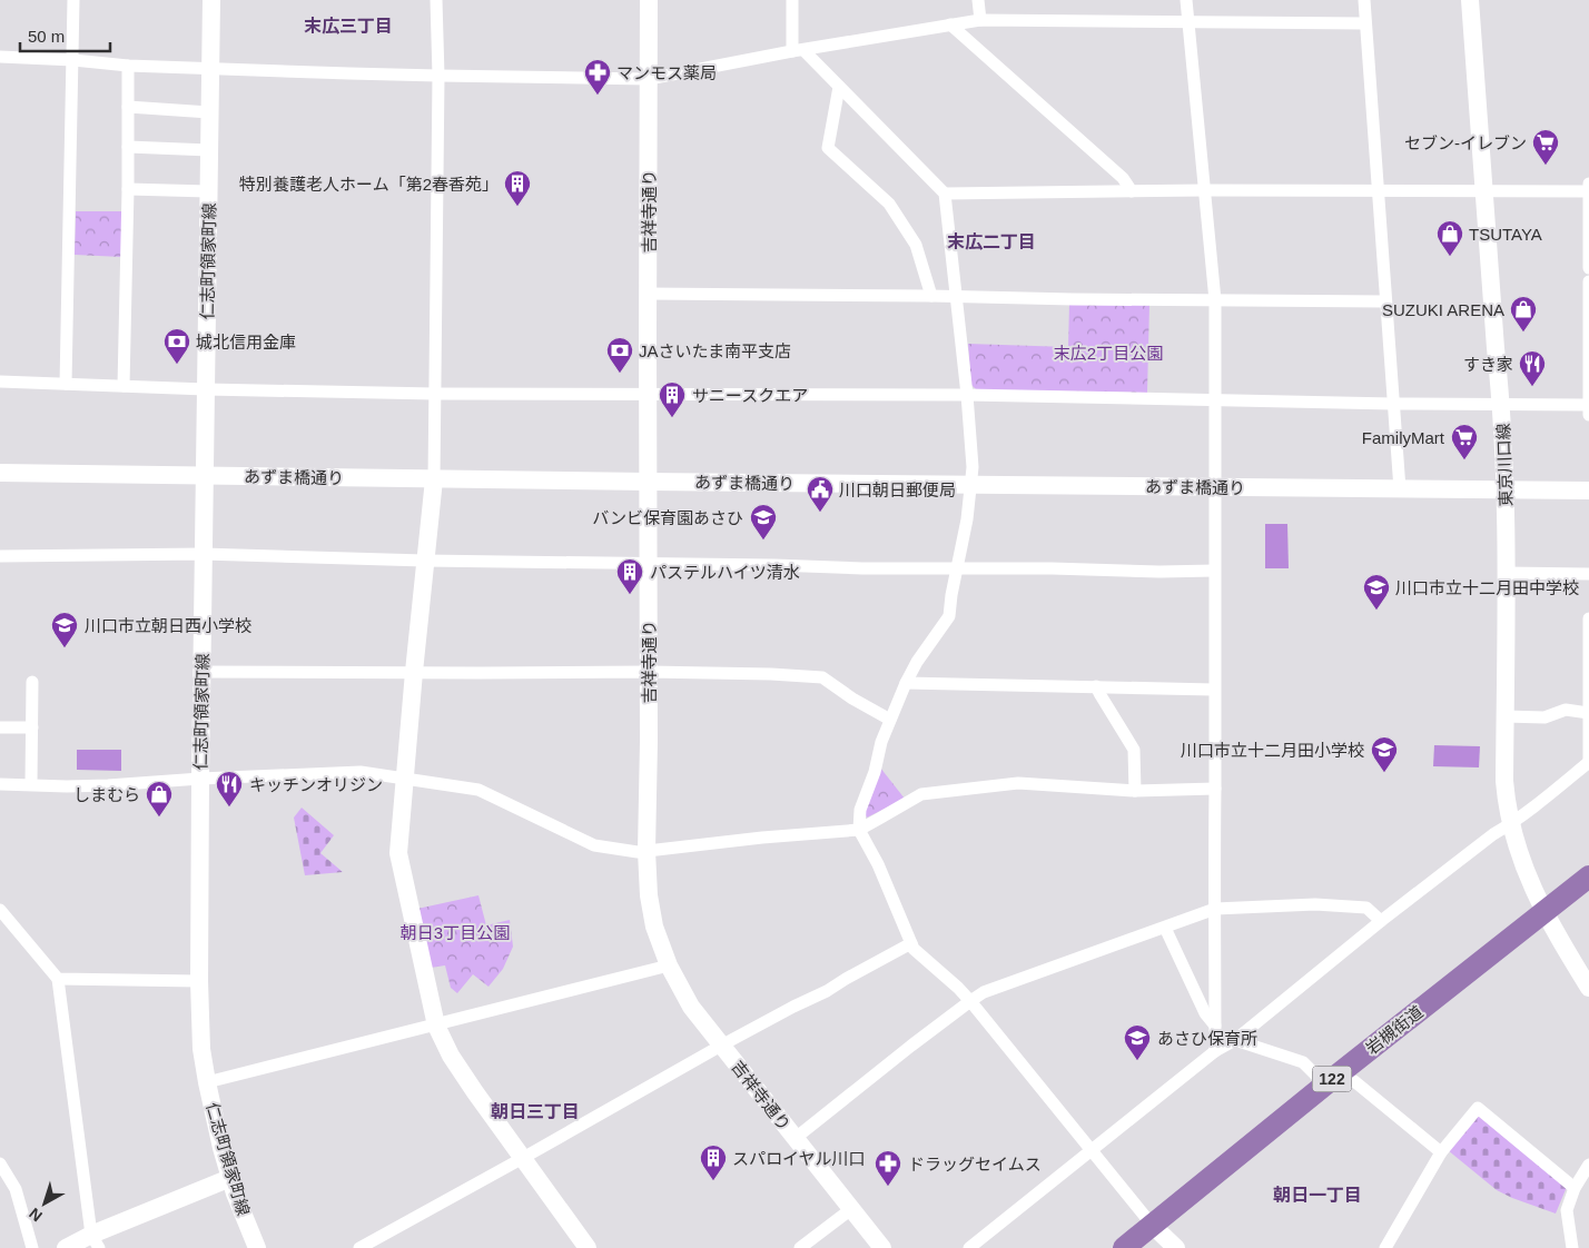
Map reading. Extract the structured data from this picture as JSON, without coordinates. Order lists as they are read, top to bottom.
{
  "streets": {
    "highway": ["岩槻街道", "122"],
    "street": [
      "吉祥寺通り",
      "仁志町領家町線",
      "東京川口線",
      "あずま橋通り"
    ]
  },
  "crossings": [
    ["吉祥寺通り", "あずま橋通り"],
    ["仁志町領家町線", "あずま橋通り"],
    ["東京川口線", "あずま橋通り"],
    ["東京川口線", "岩槻街道"]
  ],
  "districts": [
    "末広三丁目",
    "末広二丁目",
    "朝日三丁目",
    "朝日一丁目"
  ],
  "parks": ["末広2丁目公園", "朝日3丁目公園"],
  "places": {
    "pharmacy": ["マンモス薬局", "ドラッグセイムス"],
    "supermarket": ["セブン-イレブン", "FamilyMart"],
    "building": [
      "特別養護老人ホーム「第2春香苑」",
      "サニースクエア",
      "パステルハイツ清水",
      "スパロイヤル川口"
    ],
    "shop": ["TSUTAYA", "SUZUKI ARENA", "しまむら"],
    "bank": ["城北信用金庫", "JAさいたま南平支店"],
    "restaurant": ["すき家", "キッチンオリジン"],
    "public building": ["川口朝日郵便局"],
    "school or university": [
      "バンビ保育園あさひ",
      "川口市立十二月田中学校",
      "川口市立朝日西小学校",
      "川口市立十二月田小学校",
      "あさひ保育所"
    ]
  },
  "scale_bar": "50 m",
  "north": "bottom left"
}
